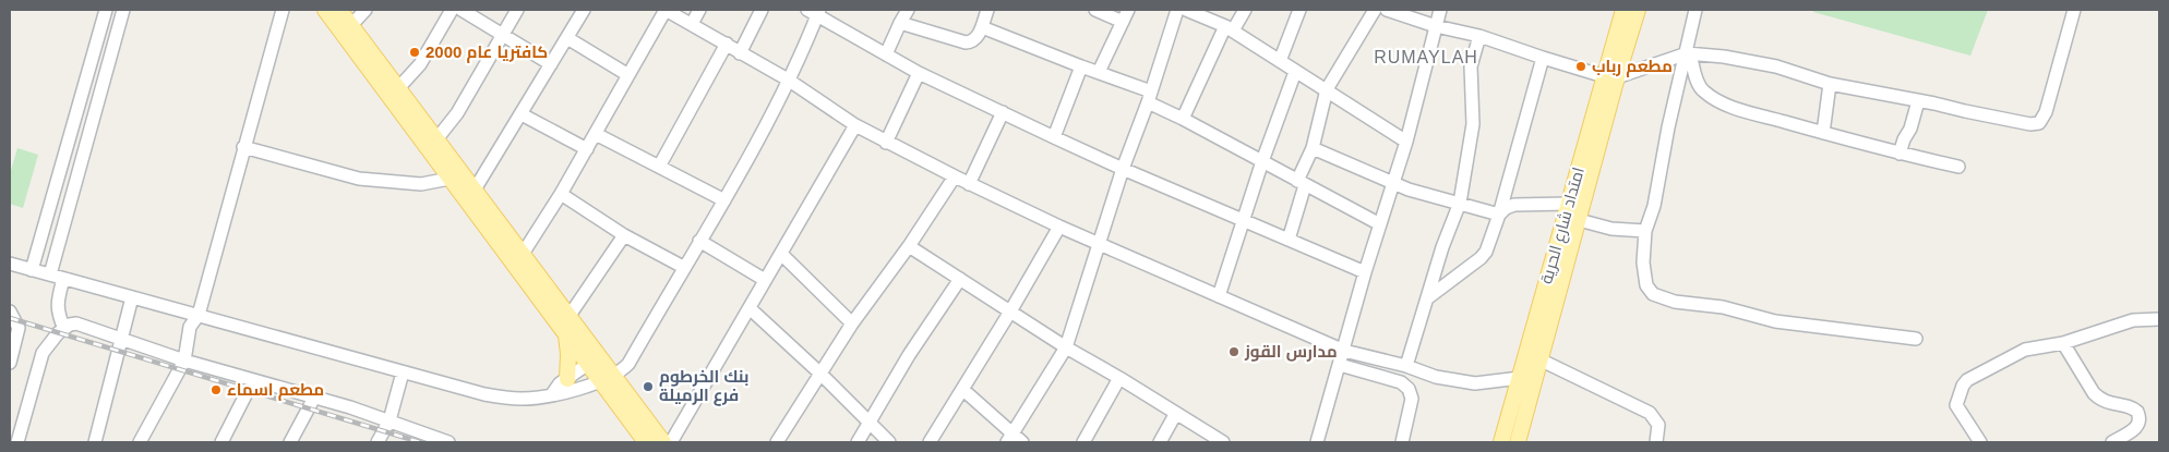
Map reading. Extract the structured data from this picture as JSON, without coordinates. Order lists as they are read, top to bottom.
{
  "streets": {
    "main road": ["امتداد شارع الحرية"]
  },
  "districts": ["RUMAYLAH"],
  "places": [
    "كافتريا عام 2000",
    "مطعم رباب",
    "مدارس القوز",
    "بنك الخرطوم فرع الرميلة",
    "مطعم اسماء"
  ]
}
